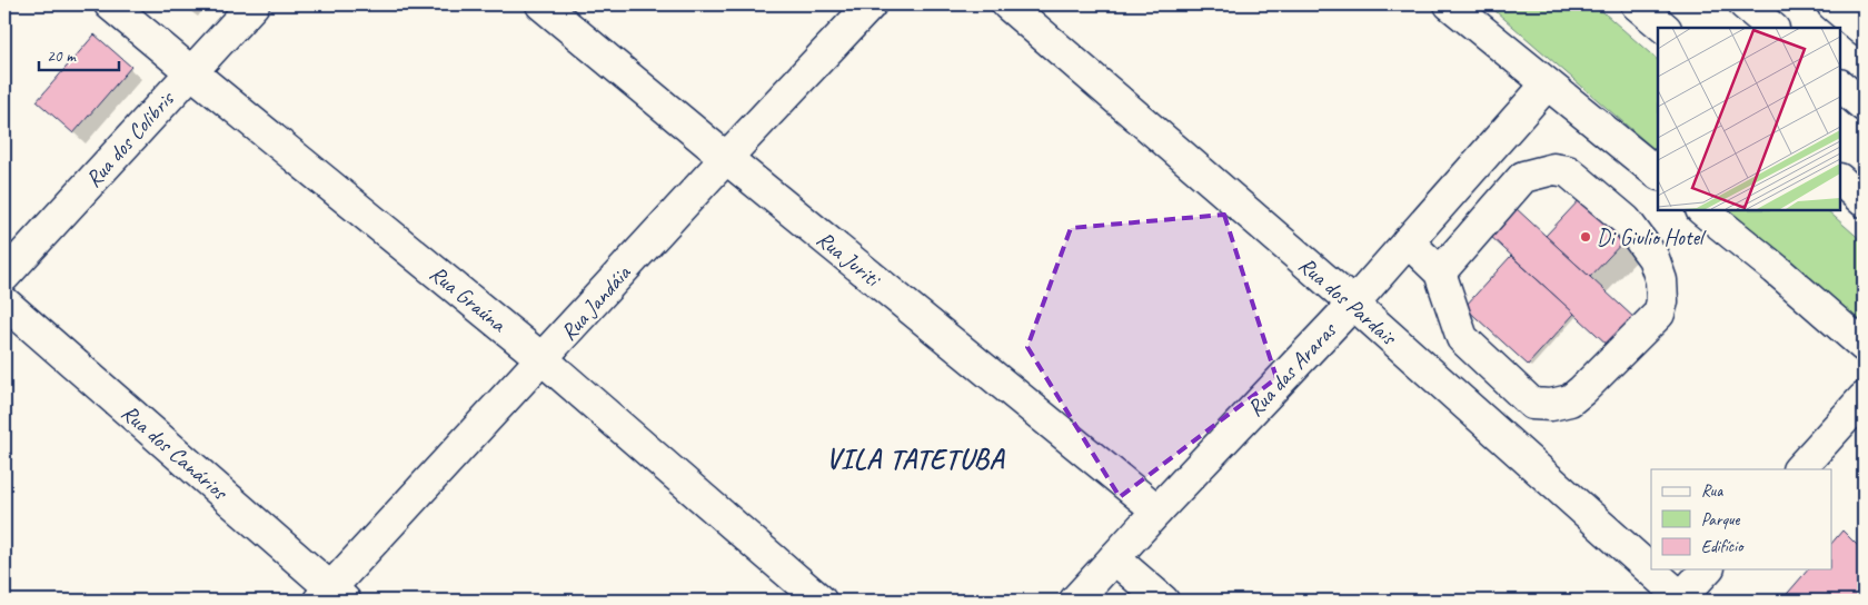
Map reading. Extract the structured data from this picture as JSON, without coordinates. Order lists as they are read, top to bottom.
{
  "streets": {
    "main road": [
      "Rua dos Colibris",
      "Rua Juriti",
      "Rua Graúna",
      "Rua dos Pardais",
      "Rua Jandáia",
      "Rua das Araras",
      "Rua dos Canários"
    ]
  },
  "crossings": [
    ["Rua dos Colibris", "Rua Graúna"],
    ["Rua Juriti", "Rua Jandáia"],
    ["Rua Juriti", "Rua das Araras"],
    ["Rua Graúna", "Rua Jandáia"],
    ["Rua dos Pardais", "Rua das Araras"],
    ["Rua Jandáia", "Rua dos Canários"]
  ],
  "districts": ["VILA TATETUBA"],
  "places": ["Di Giulio Hotel"],
  "legend": ["Rua", "Parque", "Edifício"],
  "scale_bar": "20 m"
}
